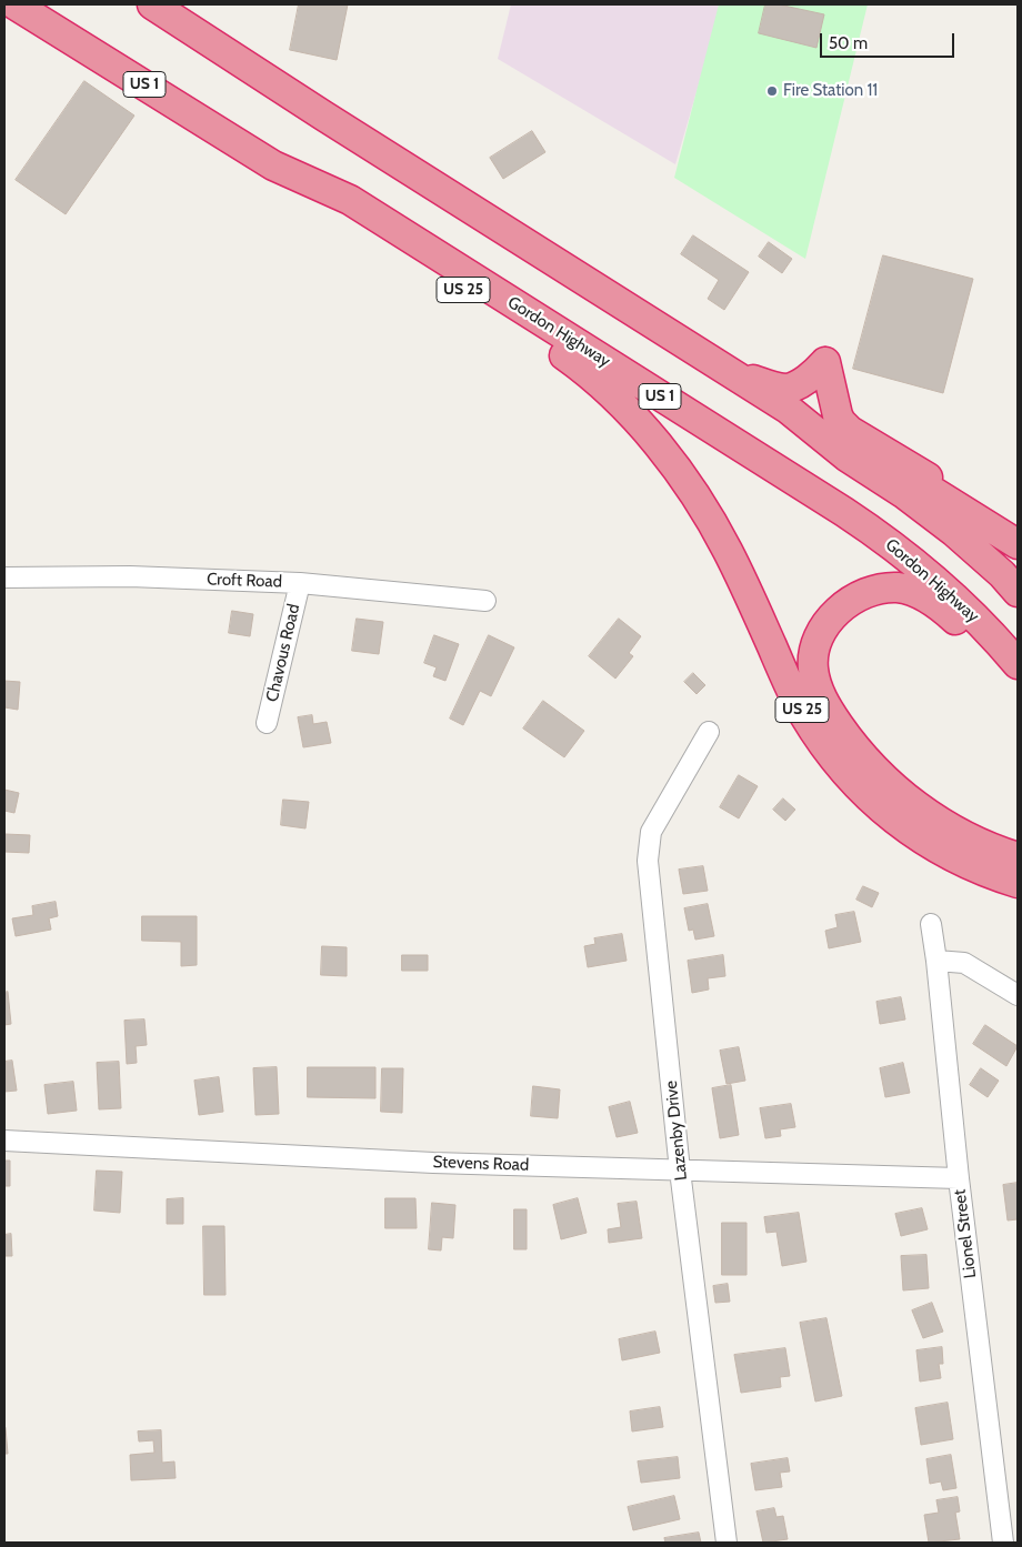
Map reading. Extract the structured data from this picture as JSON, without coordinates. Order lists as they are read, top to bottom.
{
  "streets": {
    "highway": ["US 1", "US 25", "Gordon Highway"],
    "street": [
      "Croft Road",
      "Chavous Road",
      "Lazenby Drive",
      "Stevens Road",
      "Lionel Street"
    ]
  },
  "crossings": [
    ["US 25", "Gordon Highway"],
    ["Croft Road", "Chavous Road"],
    ["Lazenby Drive", "Stevens Road"],
    ["Stevens Road", "Lionel Street"]
  ],
  "places": ["Fire Station 11"],
  "scale_bar": "50 m"
}
